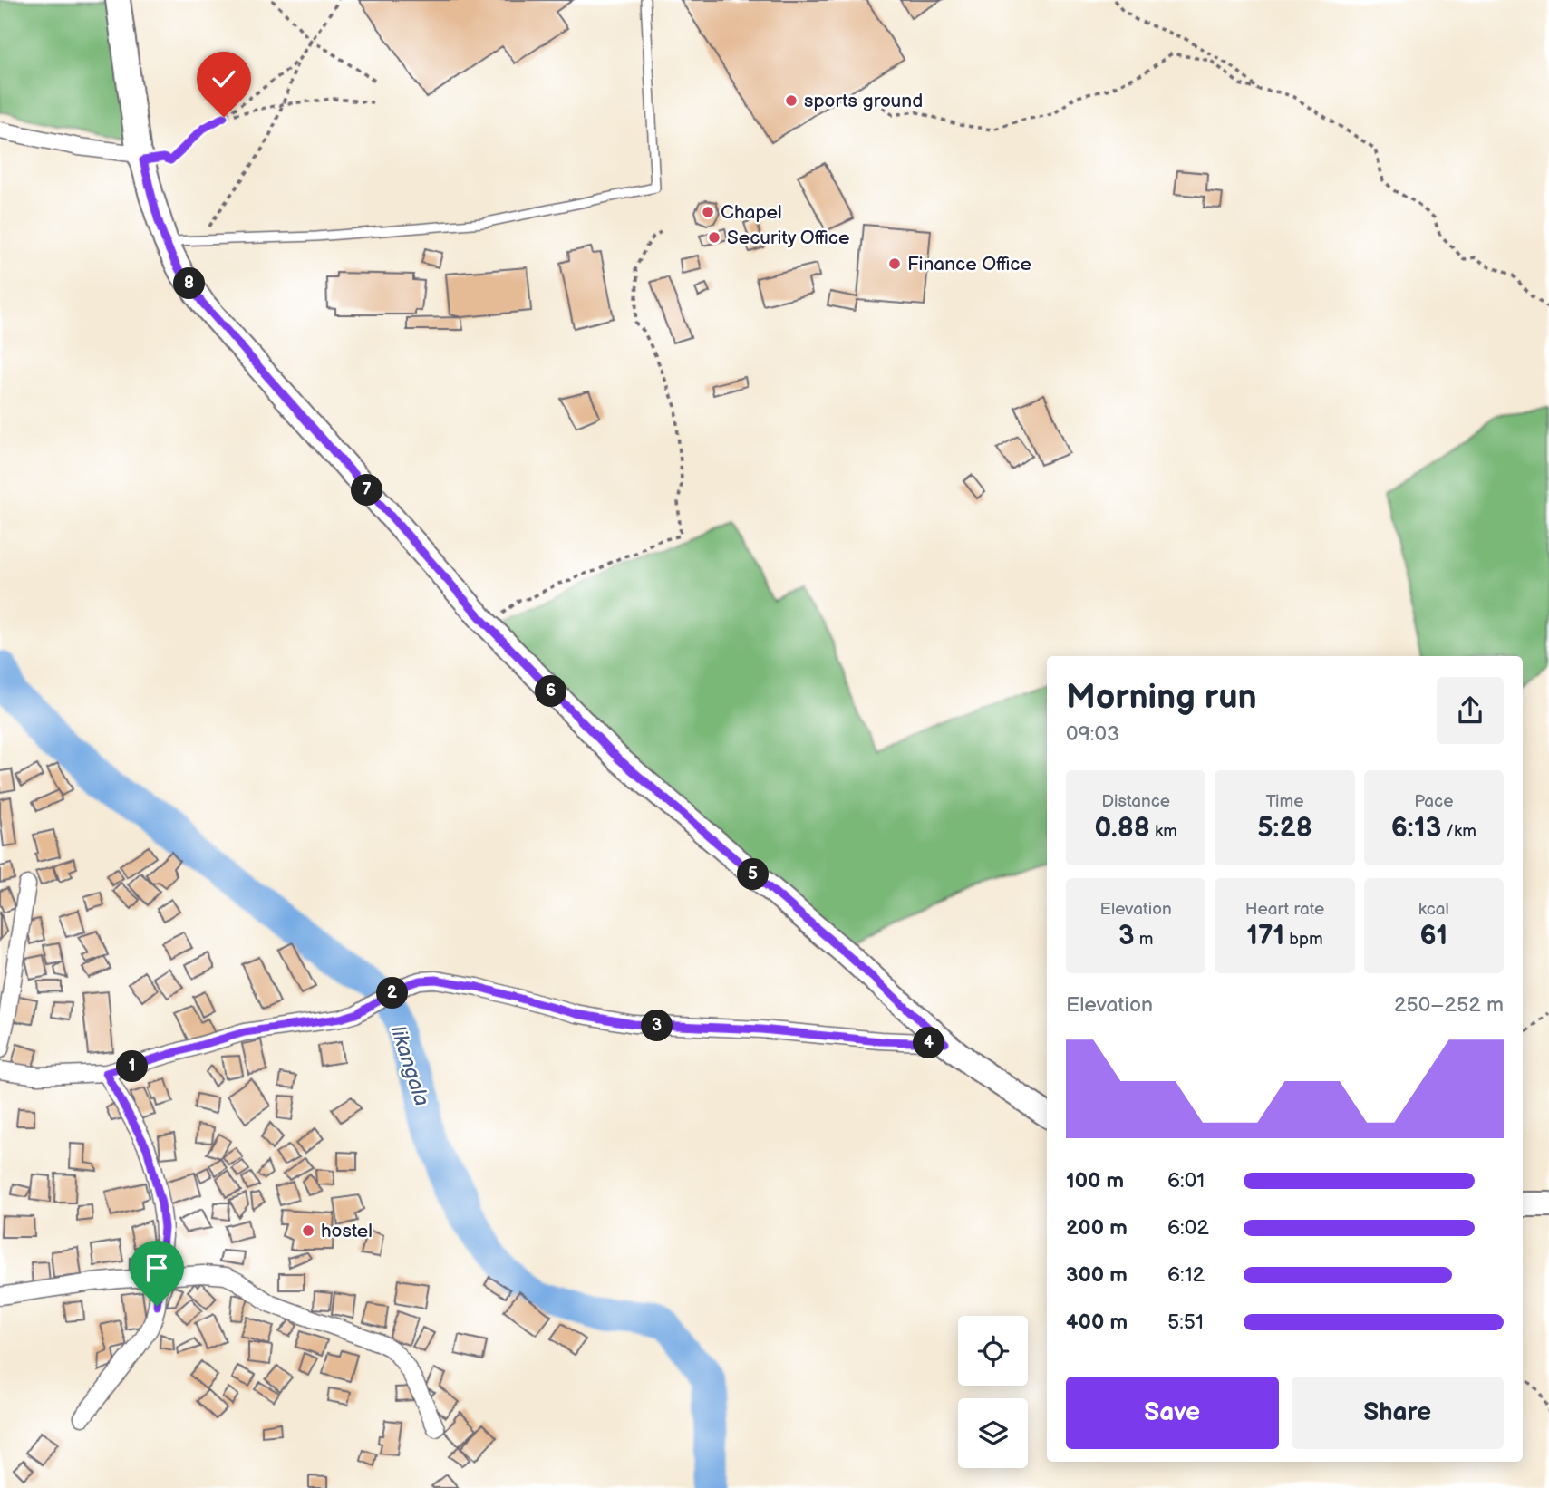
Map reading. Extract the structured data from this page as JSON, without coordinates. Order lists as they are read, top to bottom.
{
  "water": ["likangala"],
  "places": [
    "sports ground",
    "Chapel",
    "Security Office",
    "Finance Office",
    "hostel"
  ],
  "page": {
    "pins": [
      "8",
      "7",
      "6",
      "5",
      "2",
      "3",
      "4",
      "1"
    ],
    "heading": ["Morning run", "09:03"],
    "stats": [
      ["Distance", "0.88 km"],
      ["Time", "5:28"],
      ["Pace", "6:13 /km"],
      ["Elevation", "3 m"],
      ["Heart rate", "171 bpm"],
      ["kcal", "61"]
    ],
    "chart": ["Elevation", "250–252 m"],
    "list": [
      {
        "name": "100 m",
        "note": "6:01"
      },
      {
        "name": "200 m",
        "note": "6:02"
      },
      {
        "name": "300 m",
        "note": "6:12"
      },
      {
        "name": "400 m",
        "note": "5:51"
      }
    ],
    "buttons": ["Save", "Share"]
  }
}
